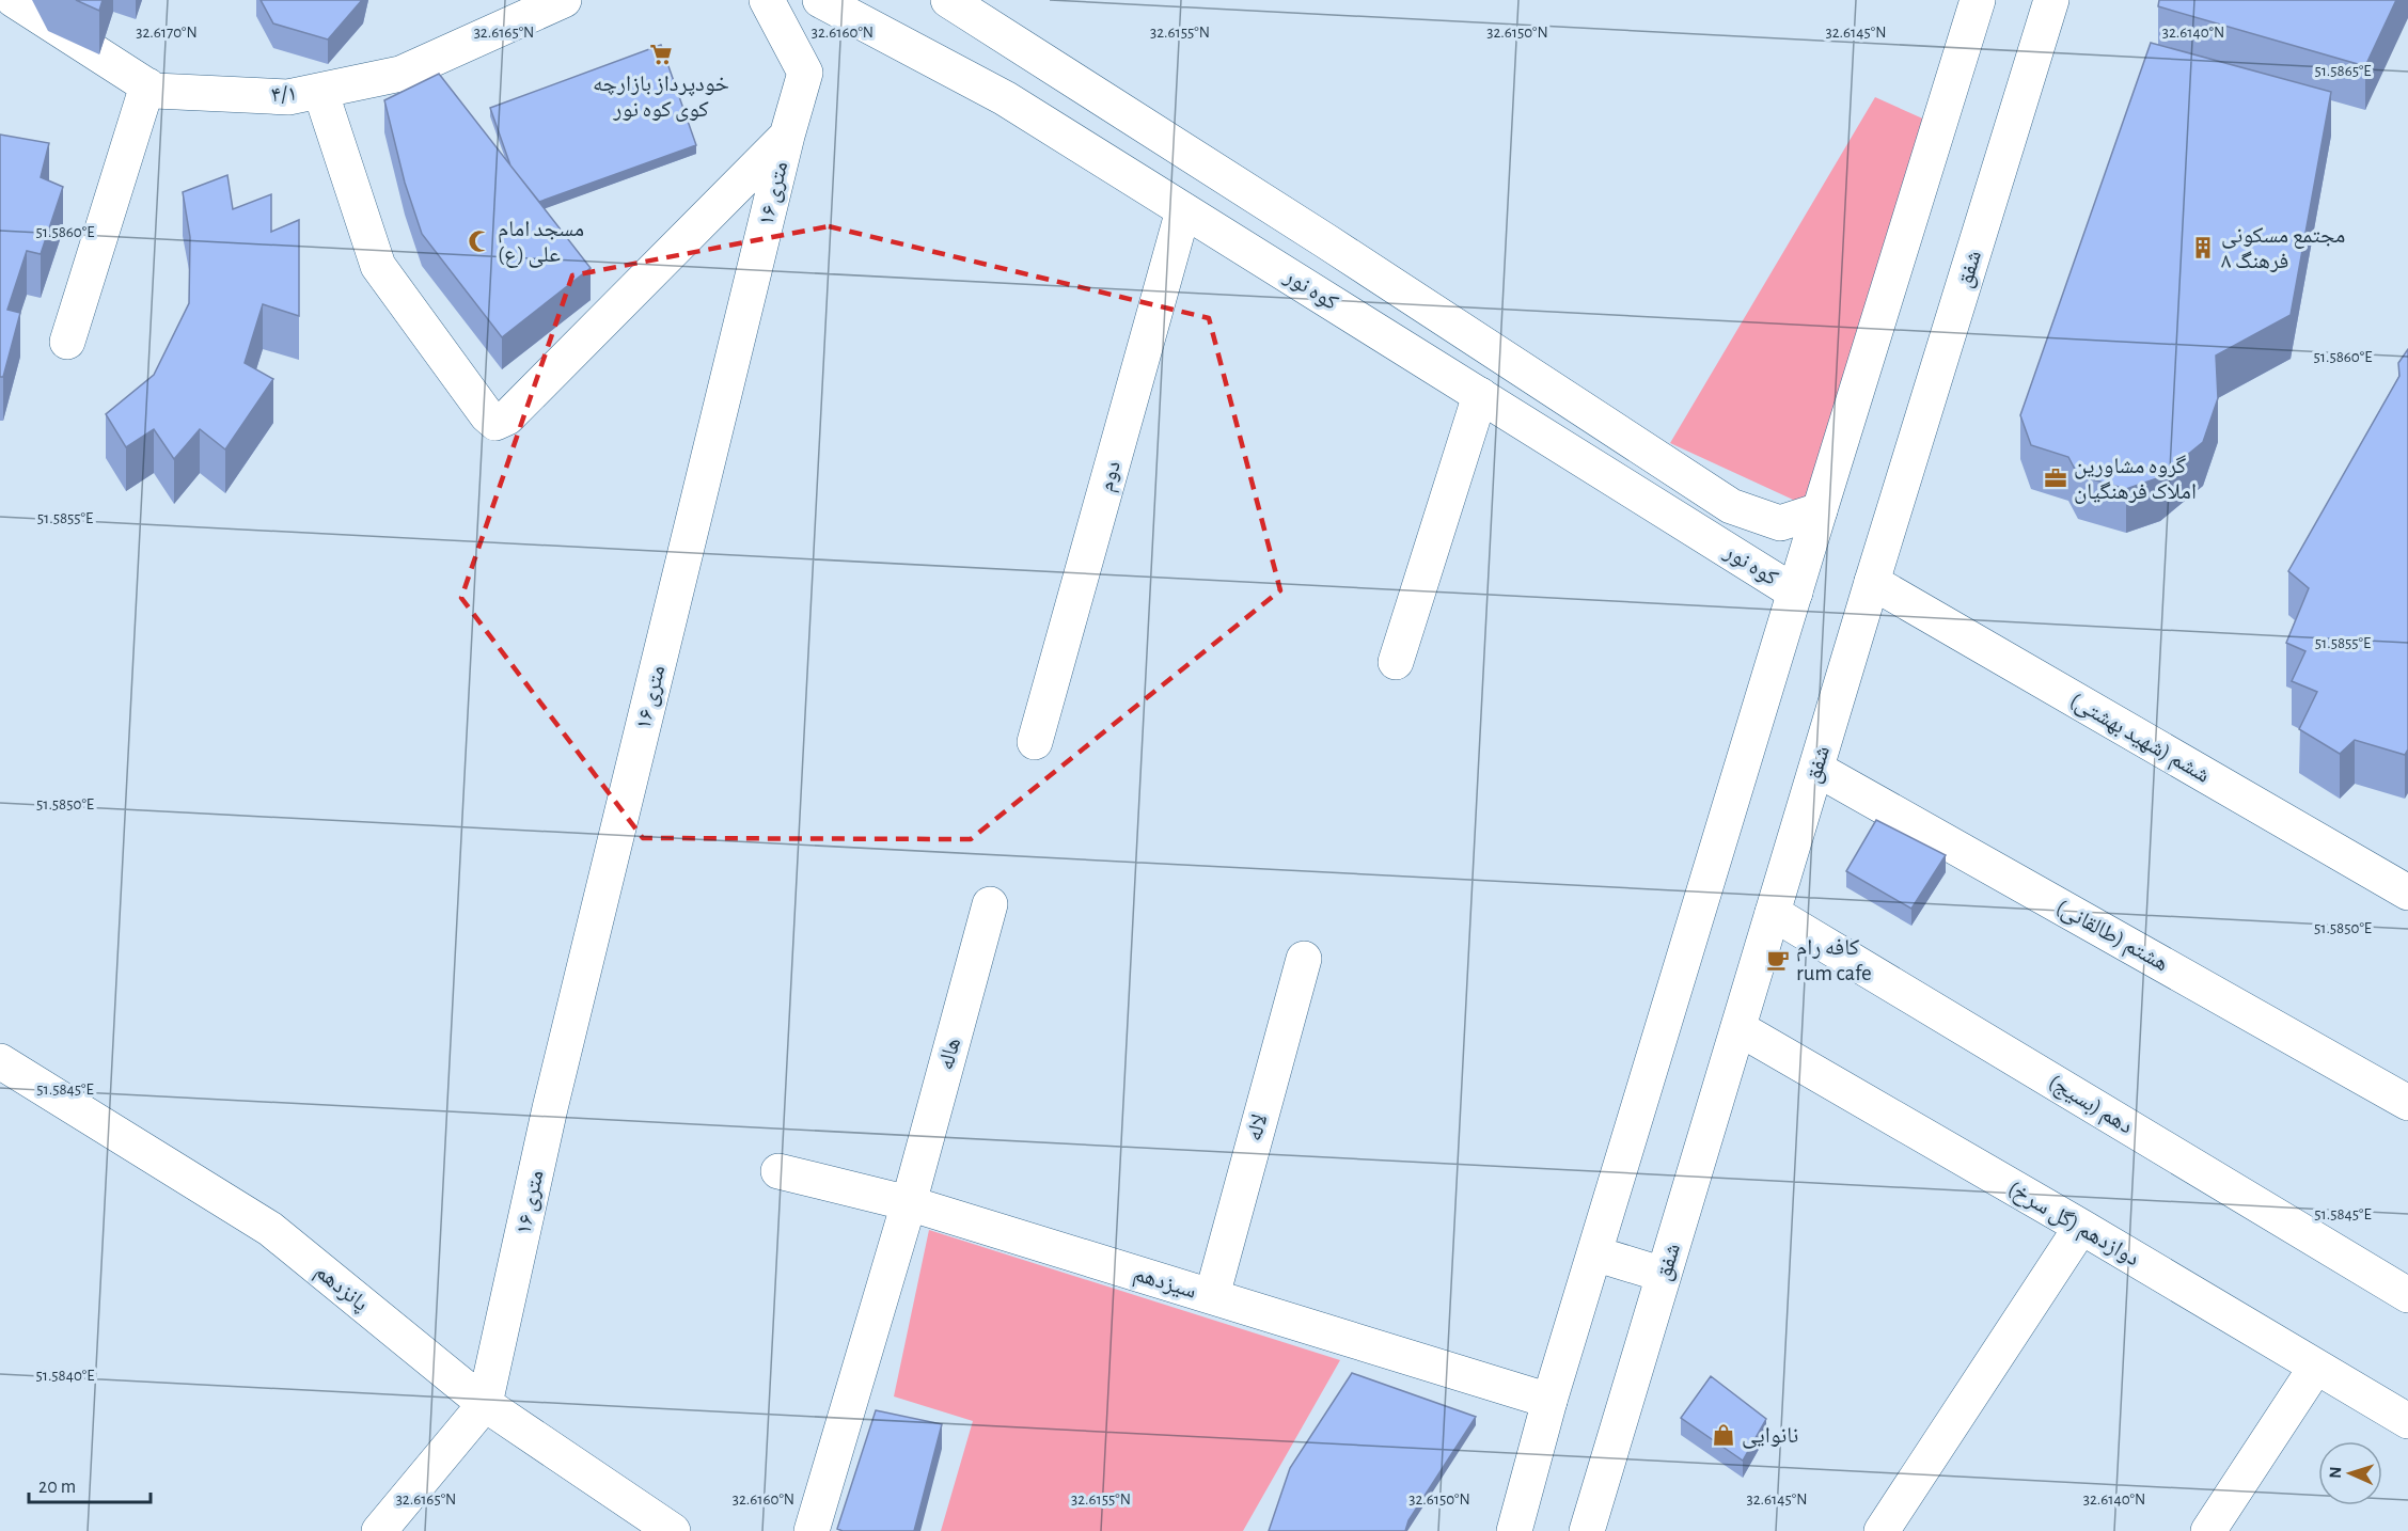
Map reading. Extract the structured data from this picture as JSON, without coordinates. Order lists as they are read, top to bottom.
{
  "streets": {
    "street": [
      "۴/۱",
      "۱۶ متری",
      "شفق",
      "کوه نور",
      "دوم",
      "ششم (شهید بهشتی)",
      "هشتم (طالقانی)",
      "هاله",
      "دهم (بسیج)",
      "لاله",
      "دوازدهم (گل سرخ)",
      "سیزدهم",
      "پانزدهم"
    ]
  },
  "crossings": [
    ["۱۶ متری", "پانزدهم"],
    ["شفق", "ششم (شهید بهشتی)"],
    ["شفق", "هشتم (طالقانی)"],
    ["شفق", "دهم (بسیج)"],
    ["شفق", "دوازدهم (گل سرخ)"],
    ["کوه نور", "دوم"],
    ["هاله", "سیزدهم"],
    ["لاله", "سیزدهم"]
  ],
  "places": {
    "supermarket": ["خودپرداز بازارچه کوی کوه نور"],
    "mosque": ["مسجد امام علی (ع)"],
    "building": ["مجتمع مسکونی فرهنگ ۸"],
    "office": ["گروه مشاورین املاک فرهنگیان"],
    "cafe": ["کافه رام rum cafe"],
    "shop": ["نانوایی"]
  },
  "scale_bar": "20 m",
  "north": "left",
  "coordinates": [
    "32.6170°N",
    "32.6165°N",
    "32.6160°N",
    "32.6155°N",
    "32.6150°N",
    "32.6145°N",
    "32.6140°N",
    "51.5865°E",
    "51.5860°E",
    "51.5855°E",
    "51.5850°E",
    "51.5845°E",
    "51.5840°E"
  ]
}
